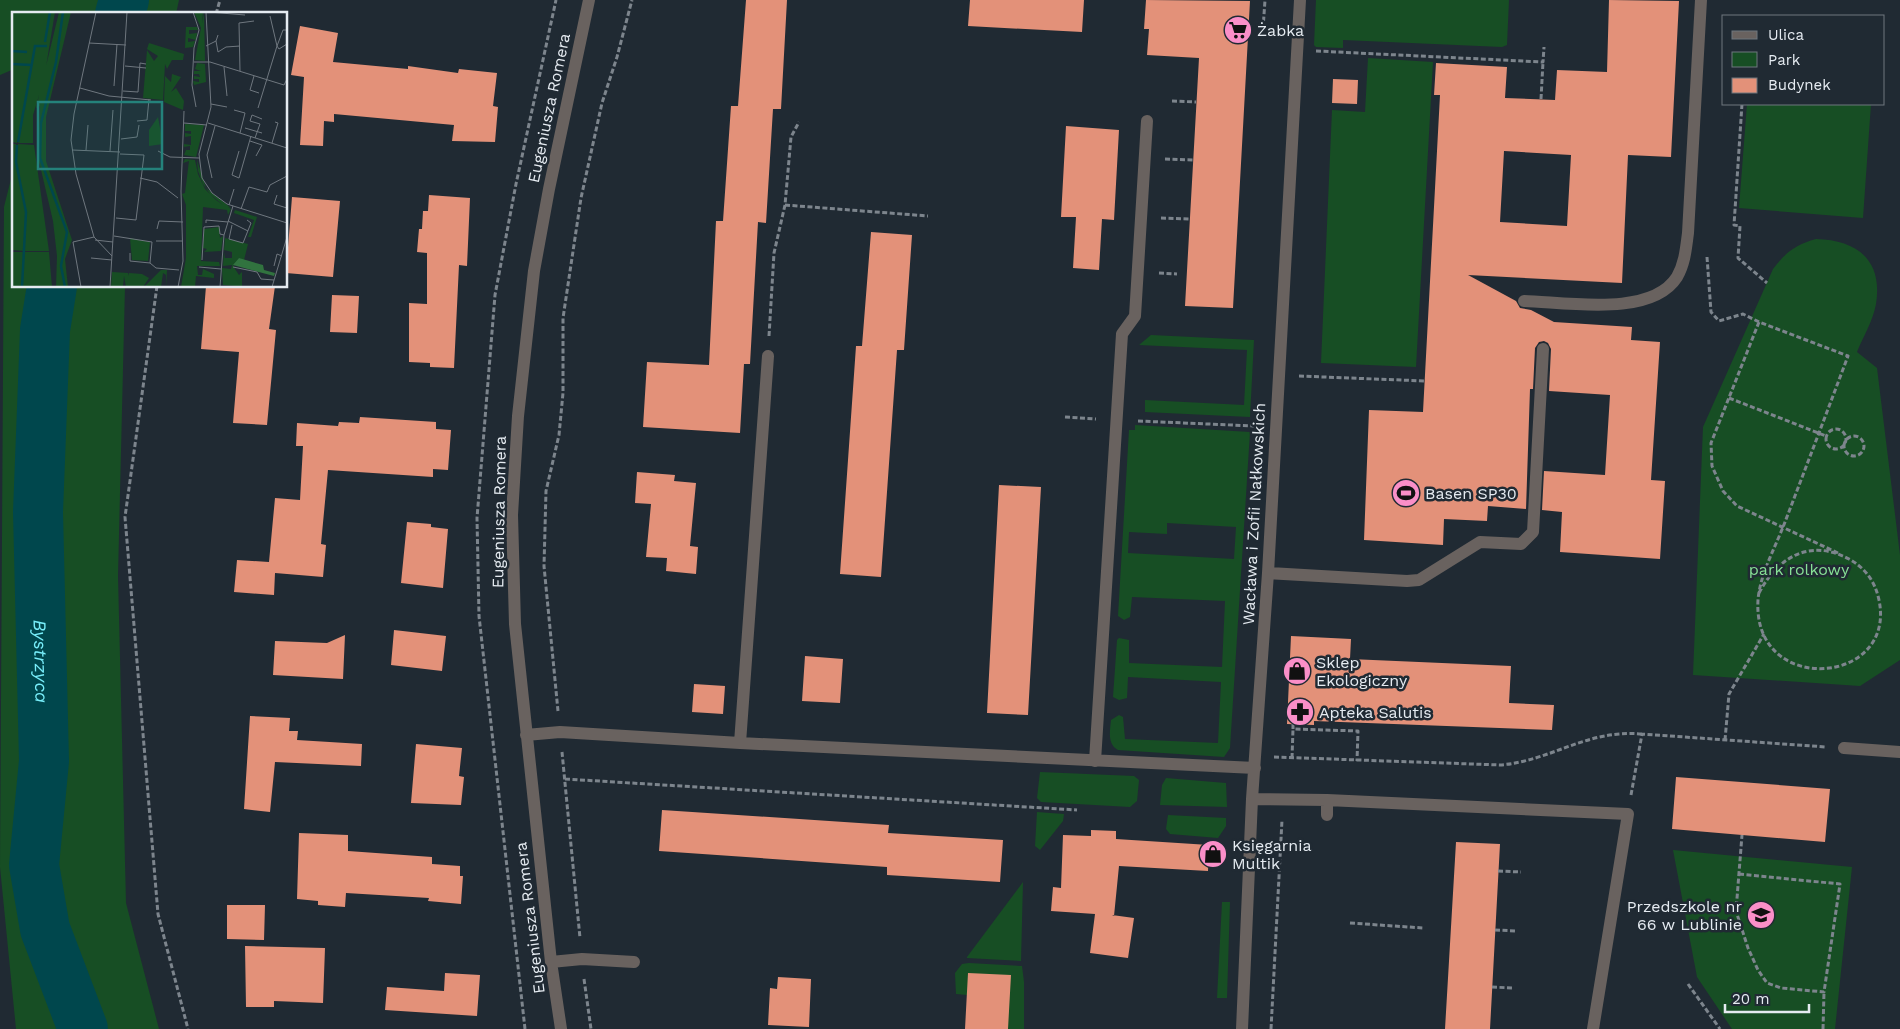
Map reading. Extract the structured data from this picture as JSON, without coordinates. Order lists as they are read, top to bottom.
{
  "streets": {
    "street": ["Eugeniusza Romera", "Wacława i Zofii Nałkowskich"]
  },
  "water": ["Bystrzyca"],
  "parks": ["park rolkowy"],
  "places": {
    "supermarket": ["Żabka"],
    "sports": ["Basen SP30"],
    "shop": ["Sklep Ekologiczny", "Księgarnia Multik"],
    "pharmacy": ["Apteka Salutis"],
    "school or university": ["Przedszkole nr 66 w Lublinie"]
  },
  "legend": ["Ulica", "Park", "Budynek"],
  "scale_bar": "20 m"
}
